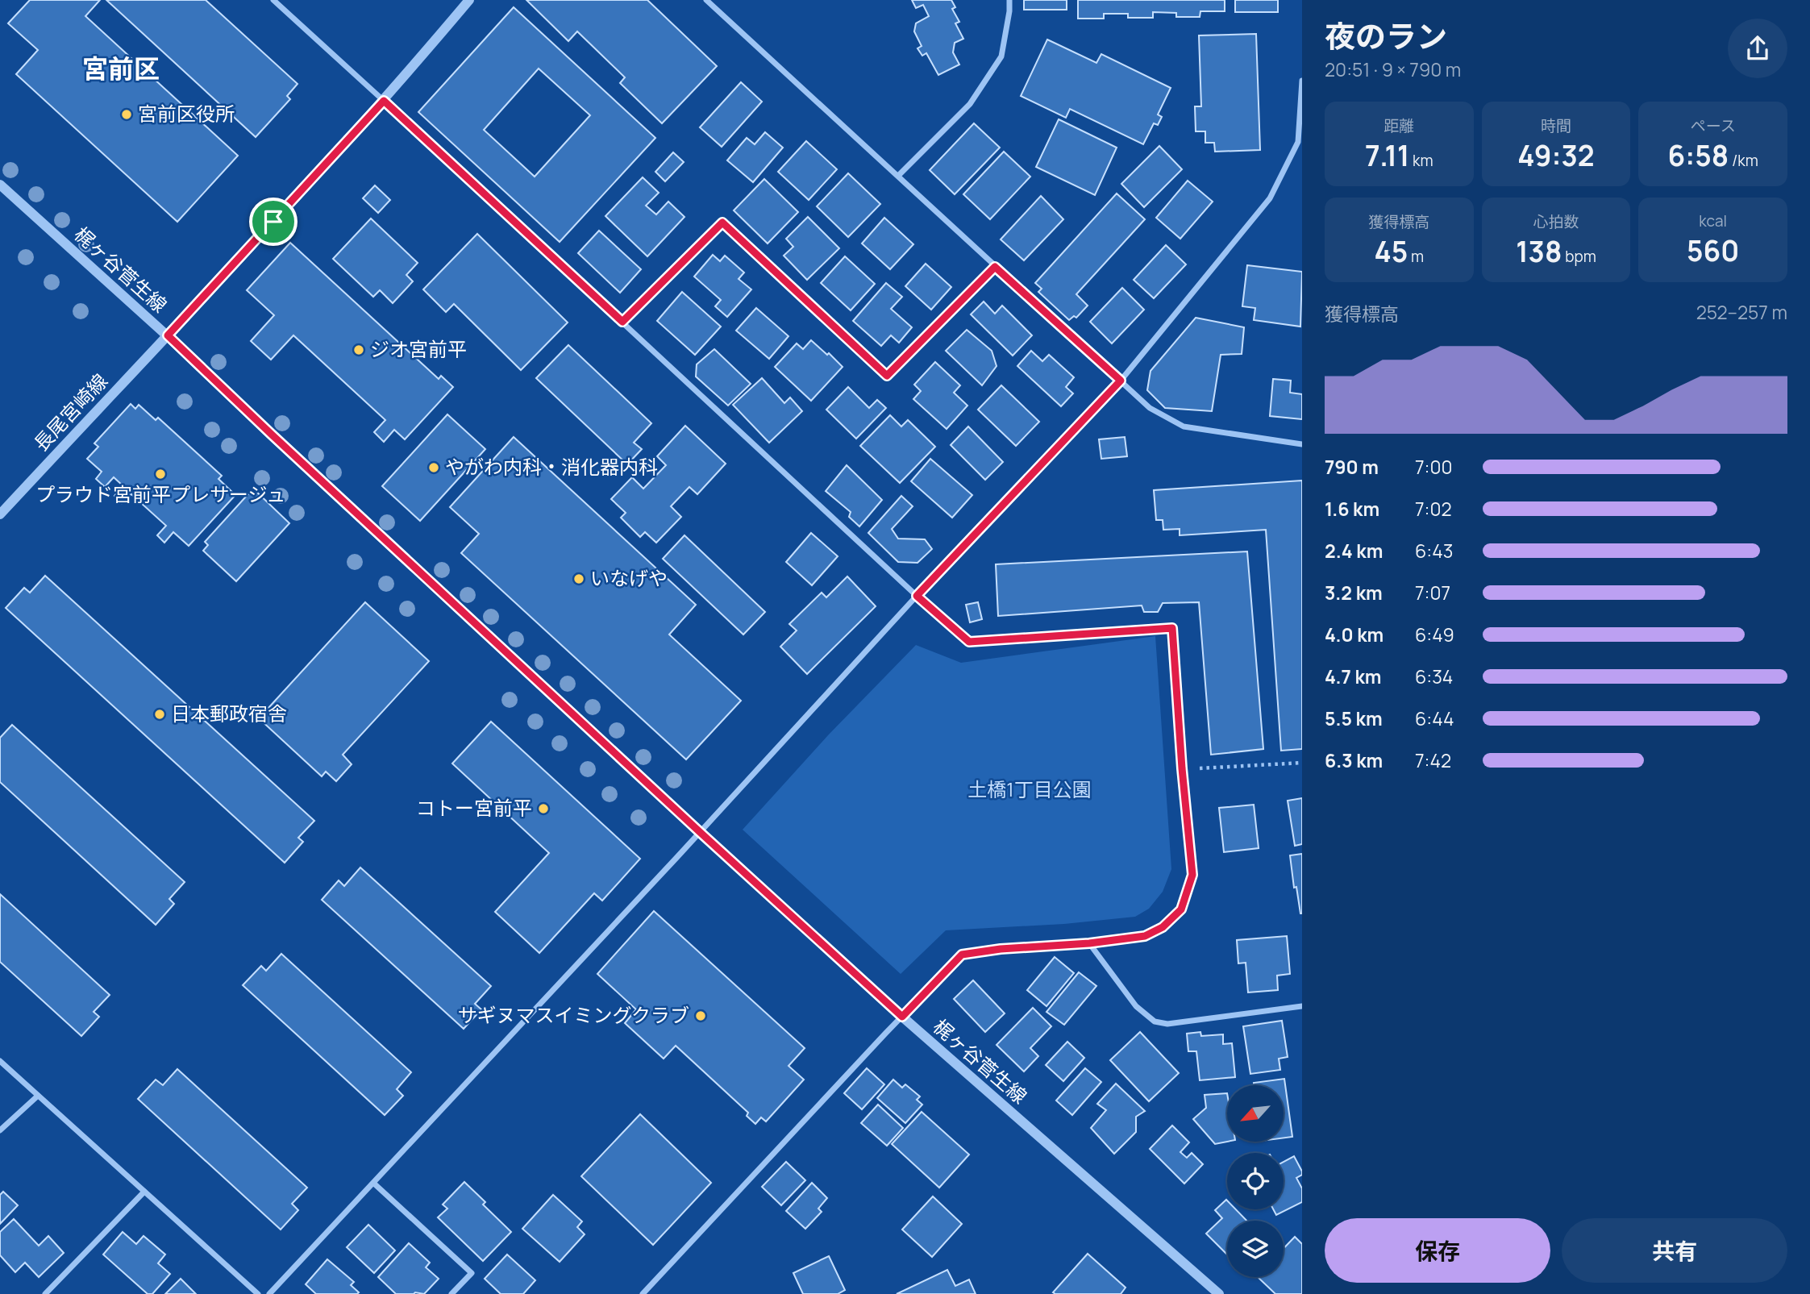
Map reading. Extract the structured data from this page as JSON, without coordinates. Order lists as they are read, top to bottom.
{
  "streets": {
    "street": ["梶ヶ谷菅生線", "長尾宮崎線"]
  },
  "crossings": [
    ["梶ヶ谷菅生線", "長尾宮崎線"]
  ],
  "districts": ["宮前区"],
  "parks": ["土橋1丁目公園"],
  "places": [
    "宮前区役所",
    "ジオ宮前平",
    "やがわ内科・消化器内科",
    "プラウド宮前平プレサージュ",
    "いなげや",
    "日本郵政宿舎",
    "コトー宮前平",
    "サギヌマスイミングクラブ"
  ],
  "north": "bottom left",
  "page": {
    "heading": ["夜のラン", "20:51 · 9 × 790 m"],
    "stats": [
      ["距離", "7.11 km"],
      ["時間", "49:32"],
      ["ペース", "6:58 /km"],
      ["獲得標高", "45 m"],
      ["心拍数", "138 bpm"],
      ["kcal", "560"]
    ],
    "chart": ["獲得標高", "252–257 m"],
    "list": [
      {
        "name": "790 m",
        "note": "7:00"
      },
      {
        "name": "1.6 km",
        "note": "7:02"
      },
      {
        "name": "2.4 km",
        "note": "6:43"
      },
      {
        "name": "3.2 km",
        "note": "7:07"
      },
      {
        "name": "4.0 km",
        "note": "6:49"
      },
      {
        "name": "4.7 km",
        "note": "6:34"
      },
      {
        "name": "5.5 km",
        "note": "6:44"
      },
      {
        "name": "6.3 km",
        "note": "7:42"
      }
    ],
    "buttons": ["保存", "共有"]
  }
}
